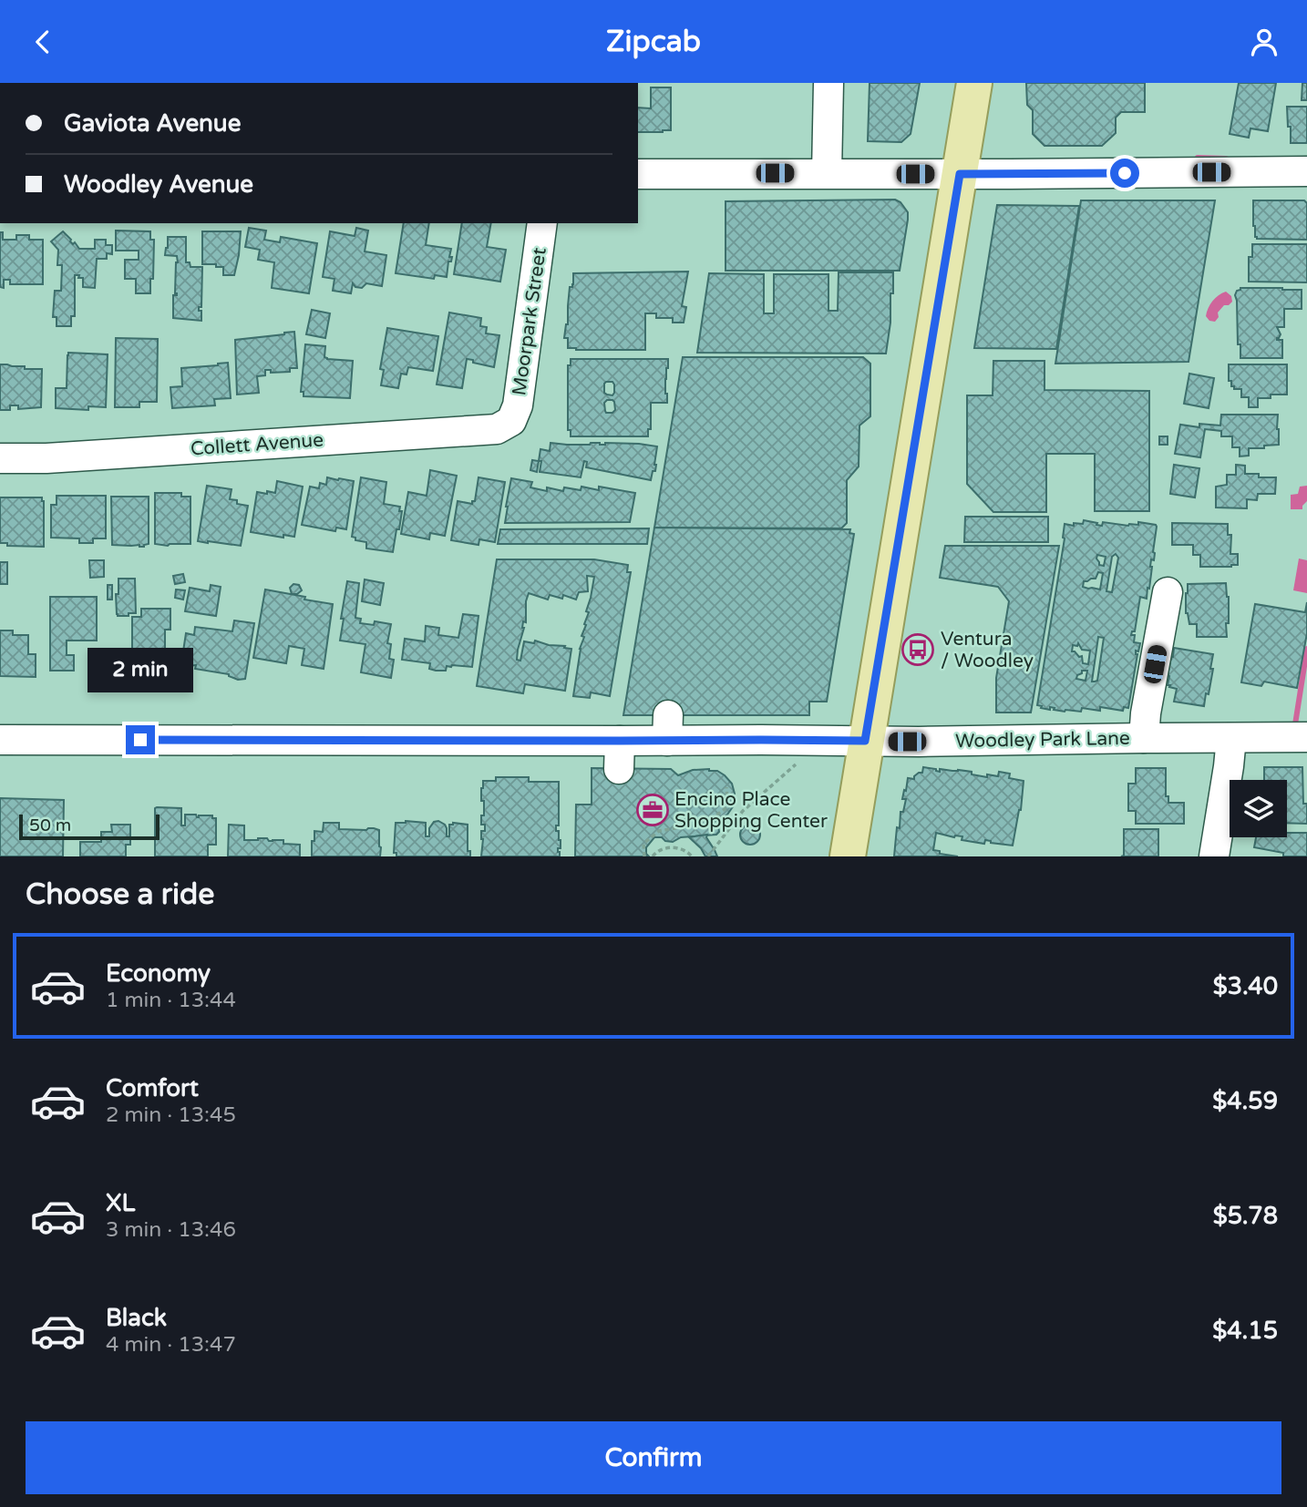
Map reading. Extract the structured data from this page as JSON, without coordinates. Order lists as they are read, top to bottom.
{
  "streets": {
    "street": ["Moorpark Street", "Collett Avenue", "Woodley Park Lane"]
  },
  "crossings": [
    ["Moorpark Street", "Collett Avenue"]
  ],
  "places": {
    "bus stop": ["Ventura / Woodley"],
    "office": ["Encino Place Shopping Center"]
  },
  "scale_bar": "50 m",
  "page": {
    "header": "Zipcab",
    "banner": ["Gaviota Avenue", "Woodley Avenue"],
    "bubble": "2 min",
    "scale": "50 m",
    "heading": "Choose a ride",
    "list": [
      {
        "name": "Economy",
        "note": "1 min · 13:44",
        "value": "$3.40"
      },
      {
        "name": "Comfort",
        "note": "2 min · 13:45",
        "value": "$4.59"
      },
      {
        "name": "XL",
        "note": "3 min · 13:46",
        "value": "$5.78"
      },
      {
        "name": "Black",
        "note": "4 min · 13:47",
        "value": "$4.15"
      }
    ],
    "buttons": "Confirm"
  }
}
